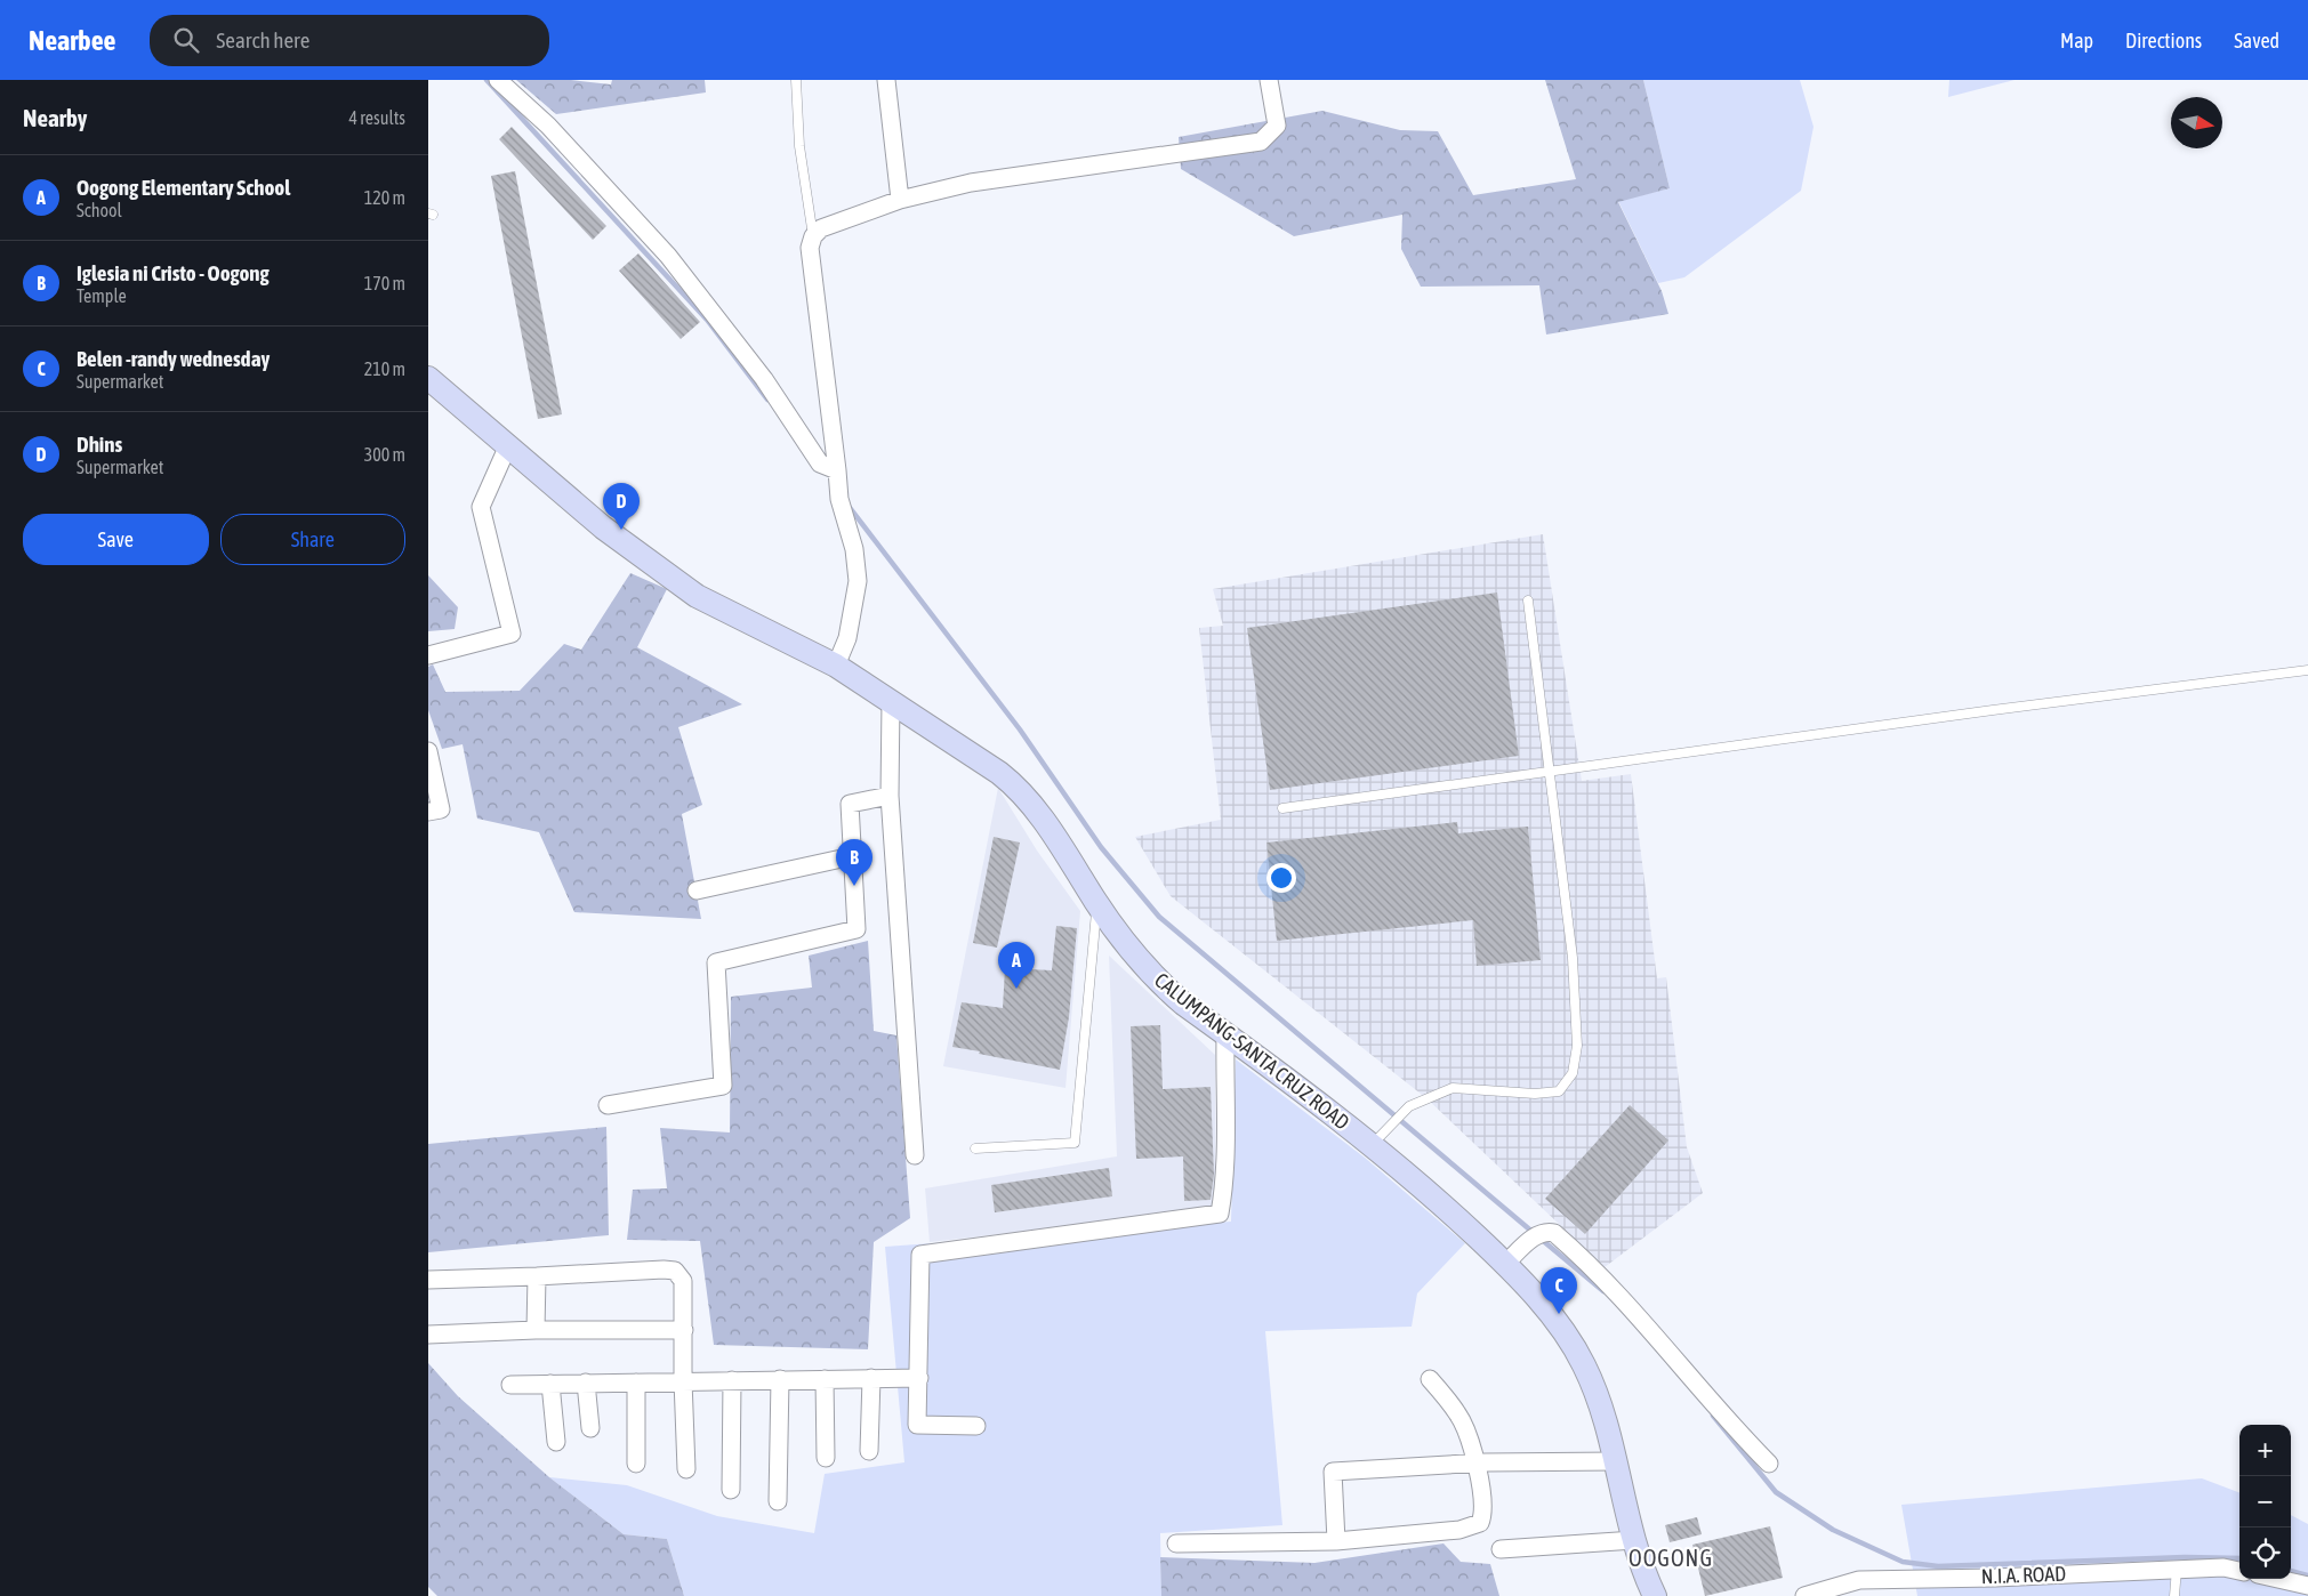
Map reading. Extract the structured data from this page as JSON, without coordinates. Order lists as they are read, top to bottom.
{
  "streets": {
    "main road": ["CALUMPANG-SANTA CRUZ ROAD"],
    "street": ["N.I.A. ROAD"]
  },
  "districts": ["OOGONG"],
  "north": "right",
  "page": {
    "header": "Nearbee",
    "search": "Search here",
    "nav": ["Map", "Directions", "Saved"],
    "heading": ["Nearby", "4 results"],
    "list": [
      {
        "mark": "A",
        "name": "Oogong Elementary School",
        "note": "School",
        "value": "120 m"
      },
      {
        "mark": "B",
        "name": "Iglesia ni Cristo - Oogong",
        "note": "Temple",
        "value": "170 m"
      },
      {
        "mark": "C",
        "name": "Belen -randy wednesday",
        "note": "Supermarket",
        "value": "210 m"
      },
      {
        "mark": "D",
        "name": "Dhins",
        "note": "Supermarket",
        "value": "300 m"
      }
    ],
    "pins": [
      "D",
      "B",
      "A",
      "C"
    ],
    "buttons": ["Save", "Share"],
    "map_buttons": ["+", "−"]
  }
}
